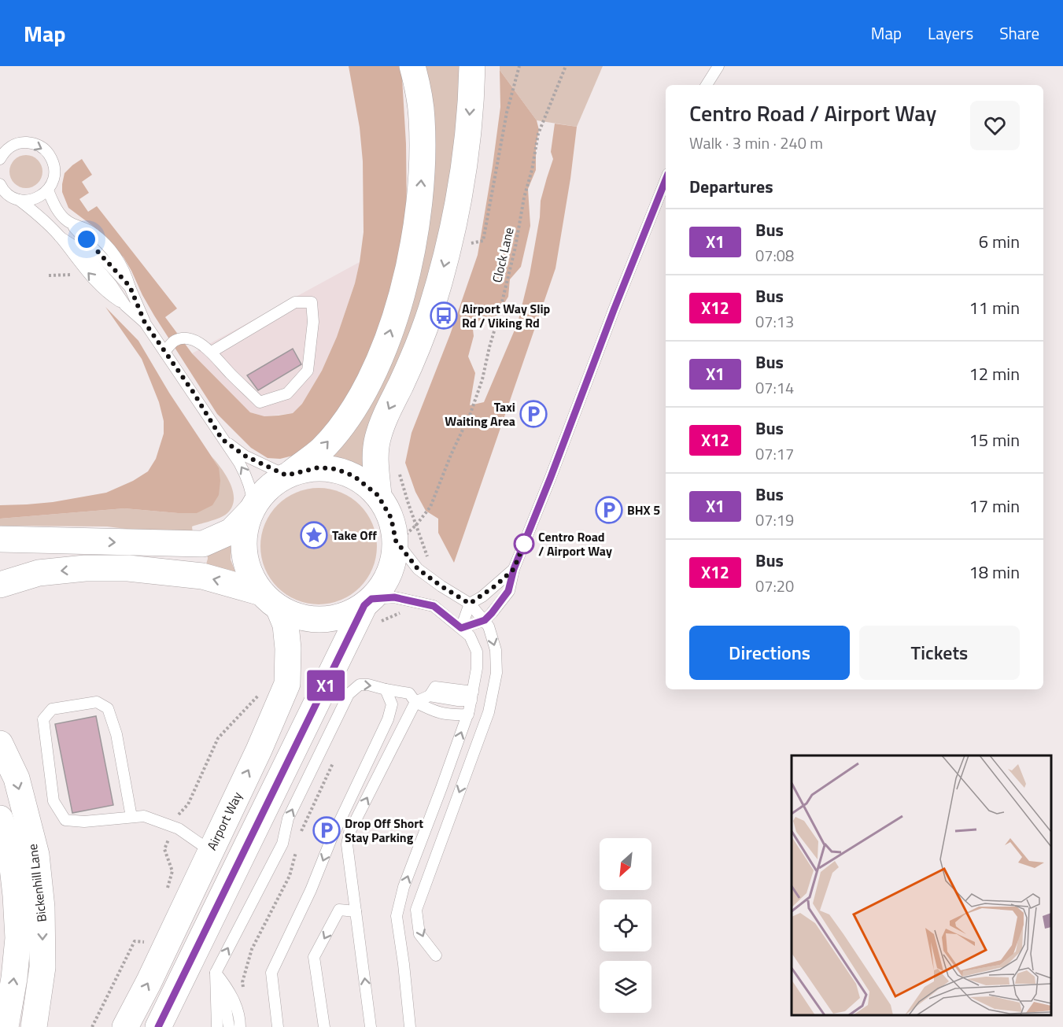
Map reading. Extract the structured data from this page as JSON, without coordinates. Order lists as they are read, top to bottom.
{
  "streets": {
    "main road": ["Airport Way", "Bickenhill Lane"],
    "path": ["Clock Lane"]
  },
  "crossings": [
    ["Clock Lane", "Airport Way"]
  ],
  "places": {
    "bus stop": ["Airport Way Slip Rd / Viking Rd"],
    "parking": ["Taxi Waiting Area", "BHX 5", "Drop Off Short Stay Parking"],
    "place": ["Take Off"],
    "other": ["Centro Road / Airport Way"]
  },
  "lines": ["bus line X1"],
  "north": "bottom left",
  "page": {
    "header": "Map",
    "nav": ["Map", "Layers", "Share"],
    "on_map": "X1",
    "heading": [
      ["Centro Road / Airport Way", "Walk · 3 min · 240 m"],
      "Departures"
    ],
    "list": [
      {
        "mark": "X1",
        "name": "Bus",
        "note": "07:08",
        "value": "6 min"
      },
      {
        "mark": "X12",
        "name": "Bus",
        "note": "07:13",
        "value": "11 min"
      },
      {
        "mark": "X1",
        "name": "Bus",
        "note": "07:14",
        "value": "12 min"
      },
      {
        "mark": "X12",
        "name": "Bus",
        "note": "07:17",
        "value": "15 min"
      },
      {
        "mark": "X1",
        "name": "Bus",
        "note": "07:19",
        "value": "17 min"
      },
      {
        "mark": "X12",
        "name": "Bus",
        "note": "07:20",
        "value": "18 min"
      }
    ],
    "buttons": ["Directions", "Tickets"]
  }
}
